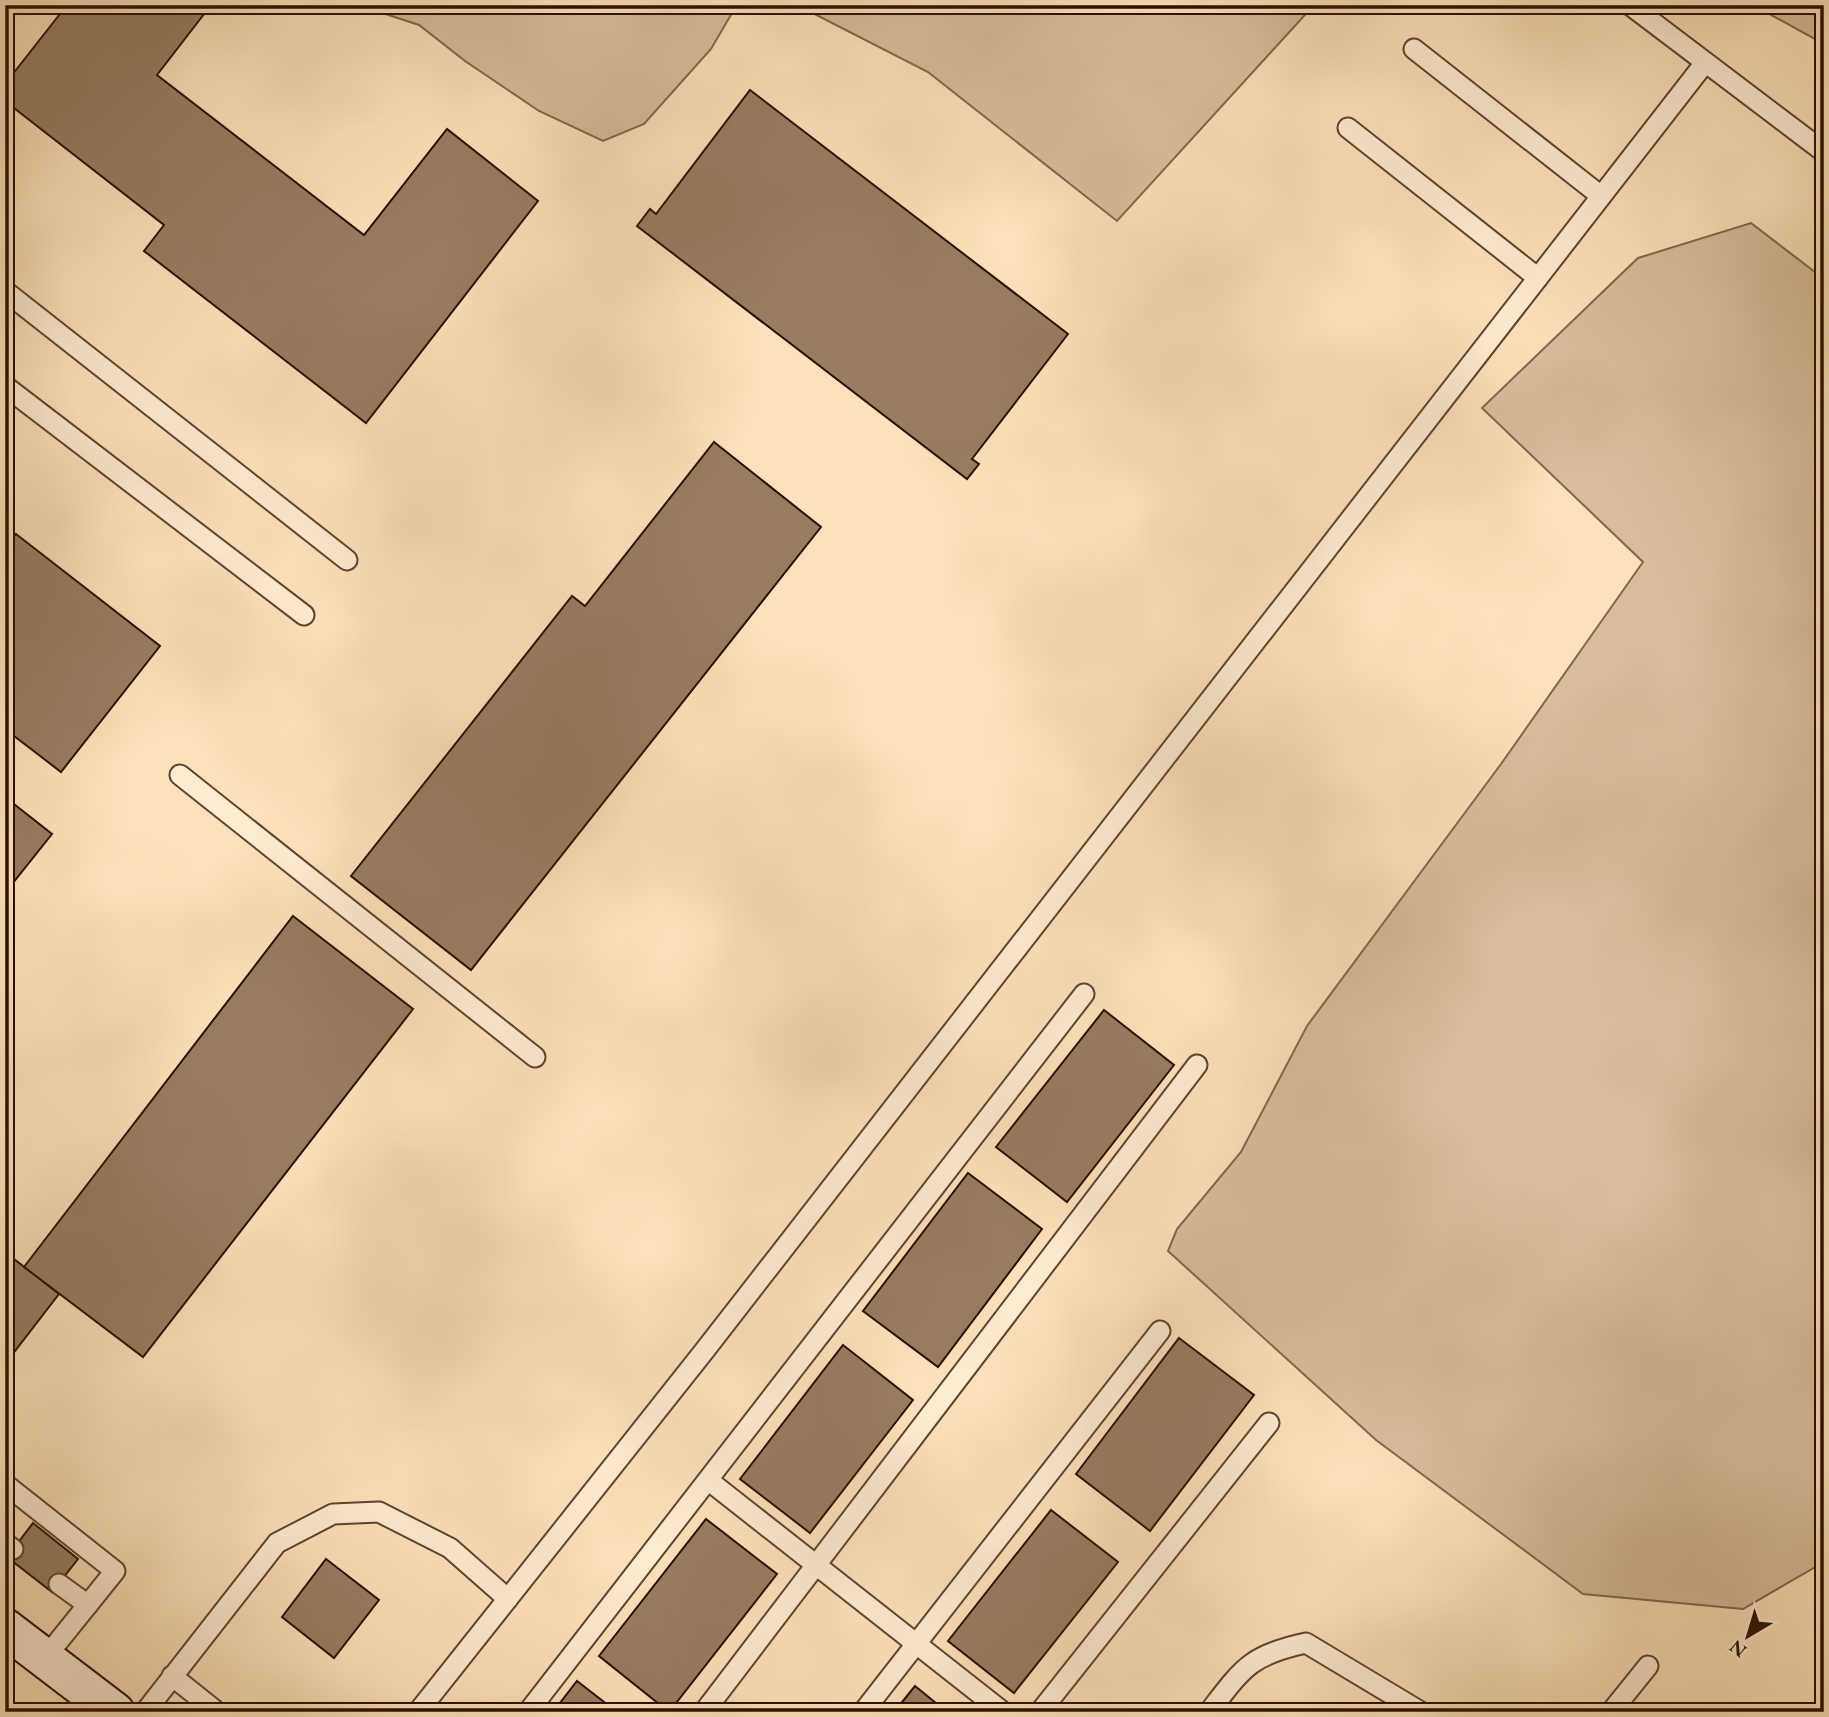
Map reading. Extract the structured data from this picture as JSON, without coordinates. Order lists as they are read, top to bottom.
{
  "north": "bottom left"
}
